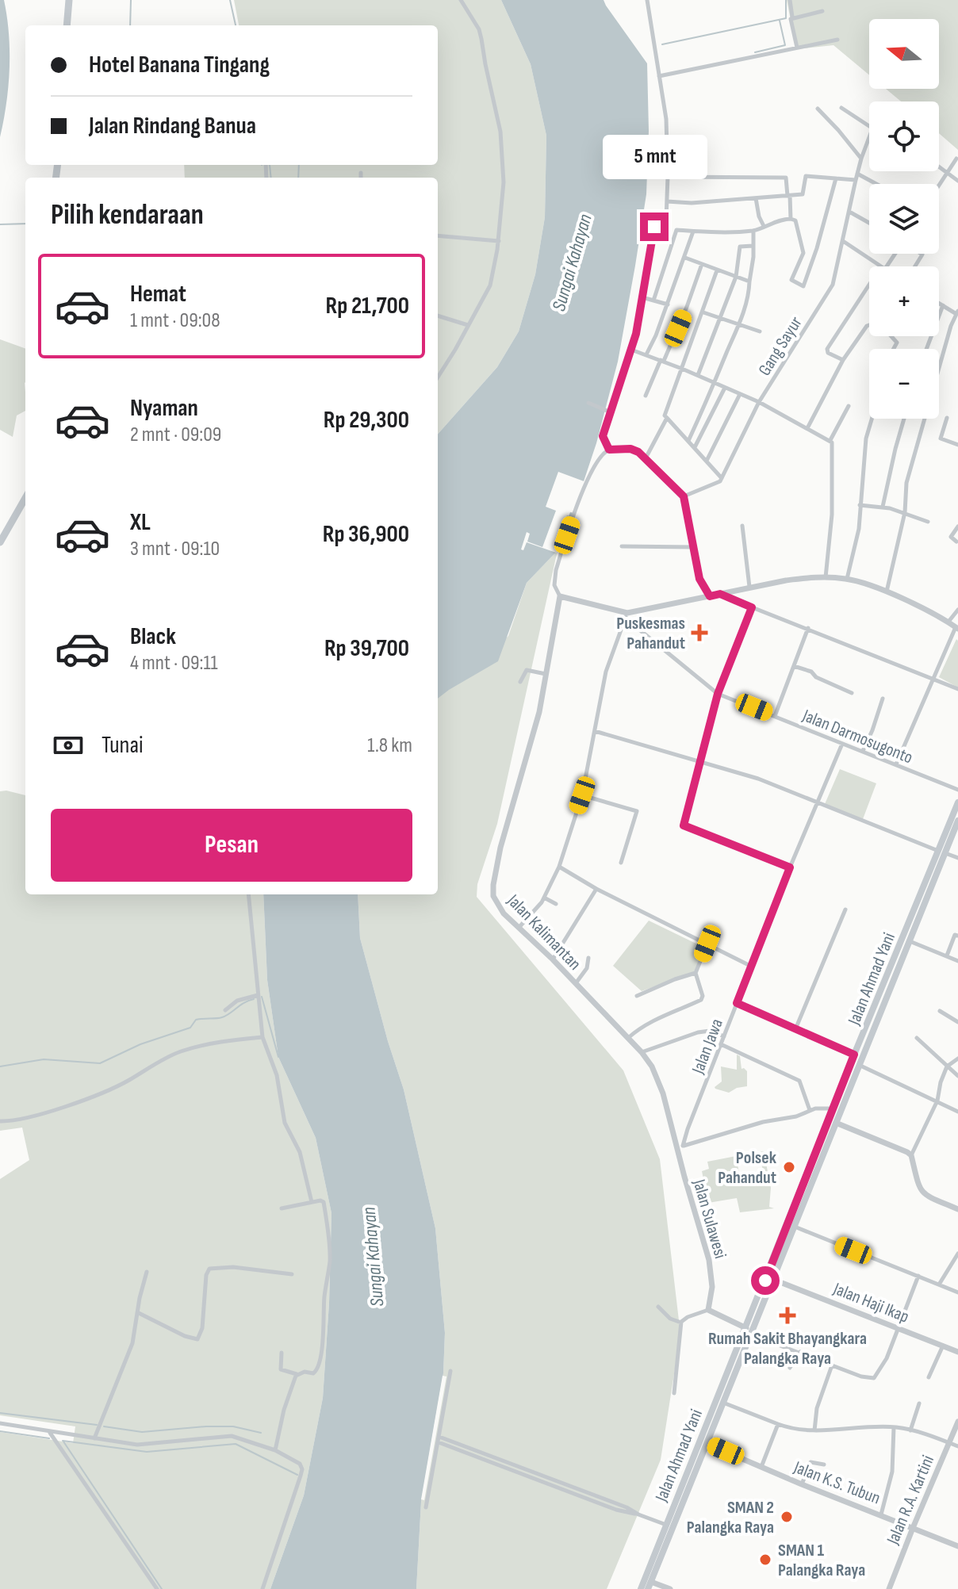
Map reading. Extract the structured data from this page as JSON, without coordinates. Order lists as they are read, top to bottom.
{
  "streets": {
    "main road": ["Jalan Ahmad Yani"],
    "street": [
      "Gang Sayur",
      "Jalan Darmosugonto",
      "Jalan Kalimantan",
      "Jalan Jawa",
      "Jalan Sulawesi",
      "Jalan Haji Ikap",
      "Jalan K.S. Tubun",
      "Jalan R.A. Kartini"
    ]
  },
  "crossings": [
    ["Jalan Darmosugonto", "Jalan Jawa"],
    ["Jalan Kalimantan", "Jalan Jawa"],
    ["Jalan Kalimantan", "Jalan Sulawesi"],
    ["Jalan Ahmad Yani", "Jalan Haji Ikap"],
    ["Jalan Ahmad Yani", "Jalan K.S. Tubun"],
    ["Jalan Jawa", "Jalan Sulawesi"],
    ["Jalan K.S. Tubun", "Jalan R.A. Kartini"]
  ],
  "water": ["Sungai Kahayan"],
  "places": {
    "health": ["Puskesmas Pahandut", "Rumah Sakit Bhayangkara Palangka Raya"],
    "other": ["Polsek Pahandut", "SMAN 2 Palangka Raya", "SMAN 1 Palangka Raya"]
  },
  "north": "left",
  "page": {
    "map_buttons": ["+", "−"],
    "banner": ["Hotel Banana Tingang", "Jalan Rindang Banua"],
    "bubble": "5 mnt",
    "heading": "Pilih kendaraan",
    "list": [
      {
        "name": "Hemat",
        "note": "1 mnt · 09:08",
        "value": "Rp 21,700"
      },
      {
        "name": "Nyaman",
        "note": "2 mnt · 09:09",
        "value": "Rp 29,300"
      },
      {
        "name": "XL",
        "note": "3 mnt · 09:10",
        "value": "Rp 36,900"
      },
      {
        "name": "Black",
        "note": "4 mnt · 09:11",
        "value": "Rp 39,700"
      }
    ],
    "pay": ["Tunai", "1.8 km"],
    "buttons": "Pesan"
  }
}
